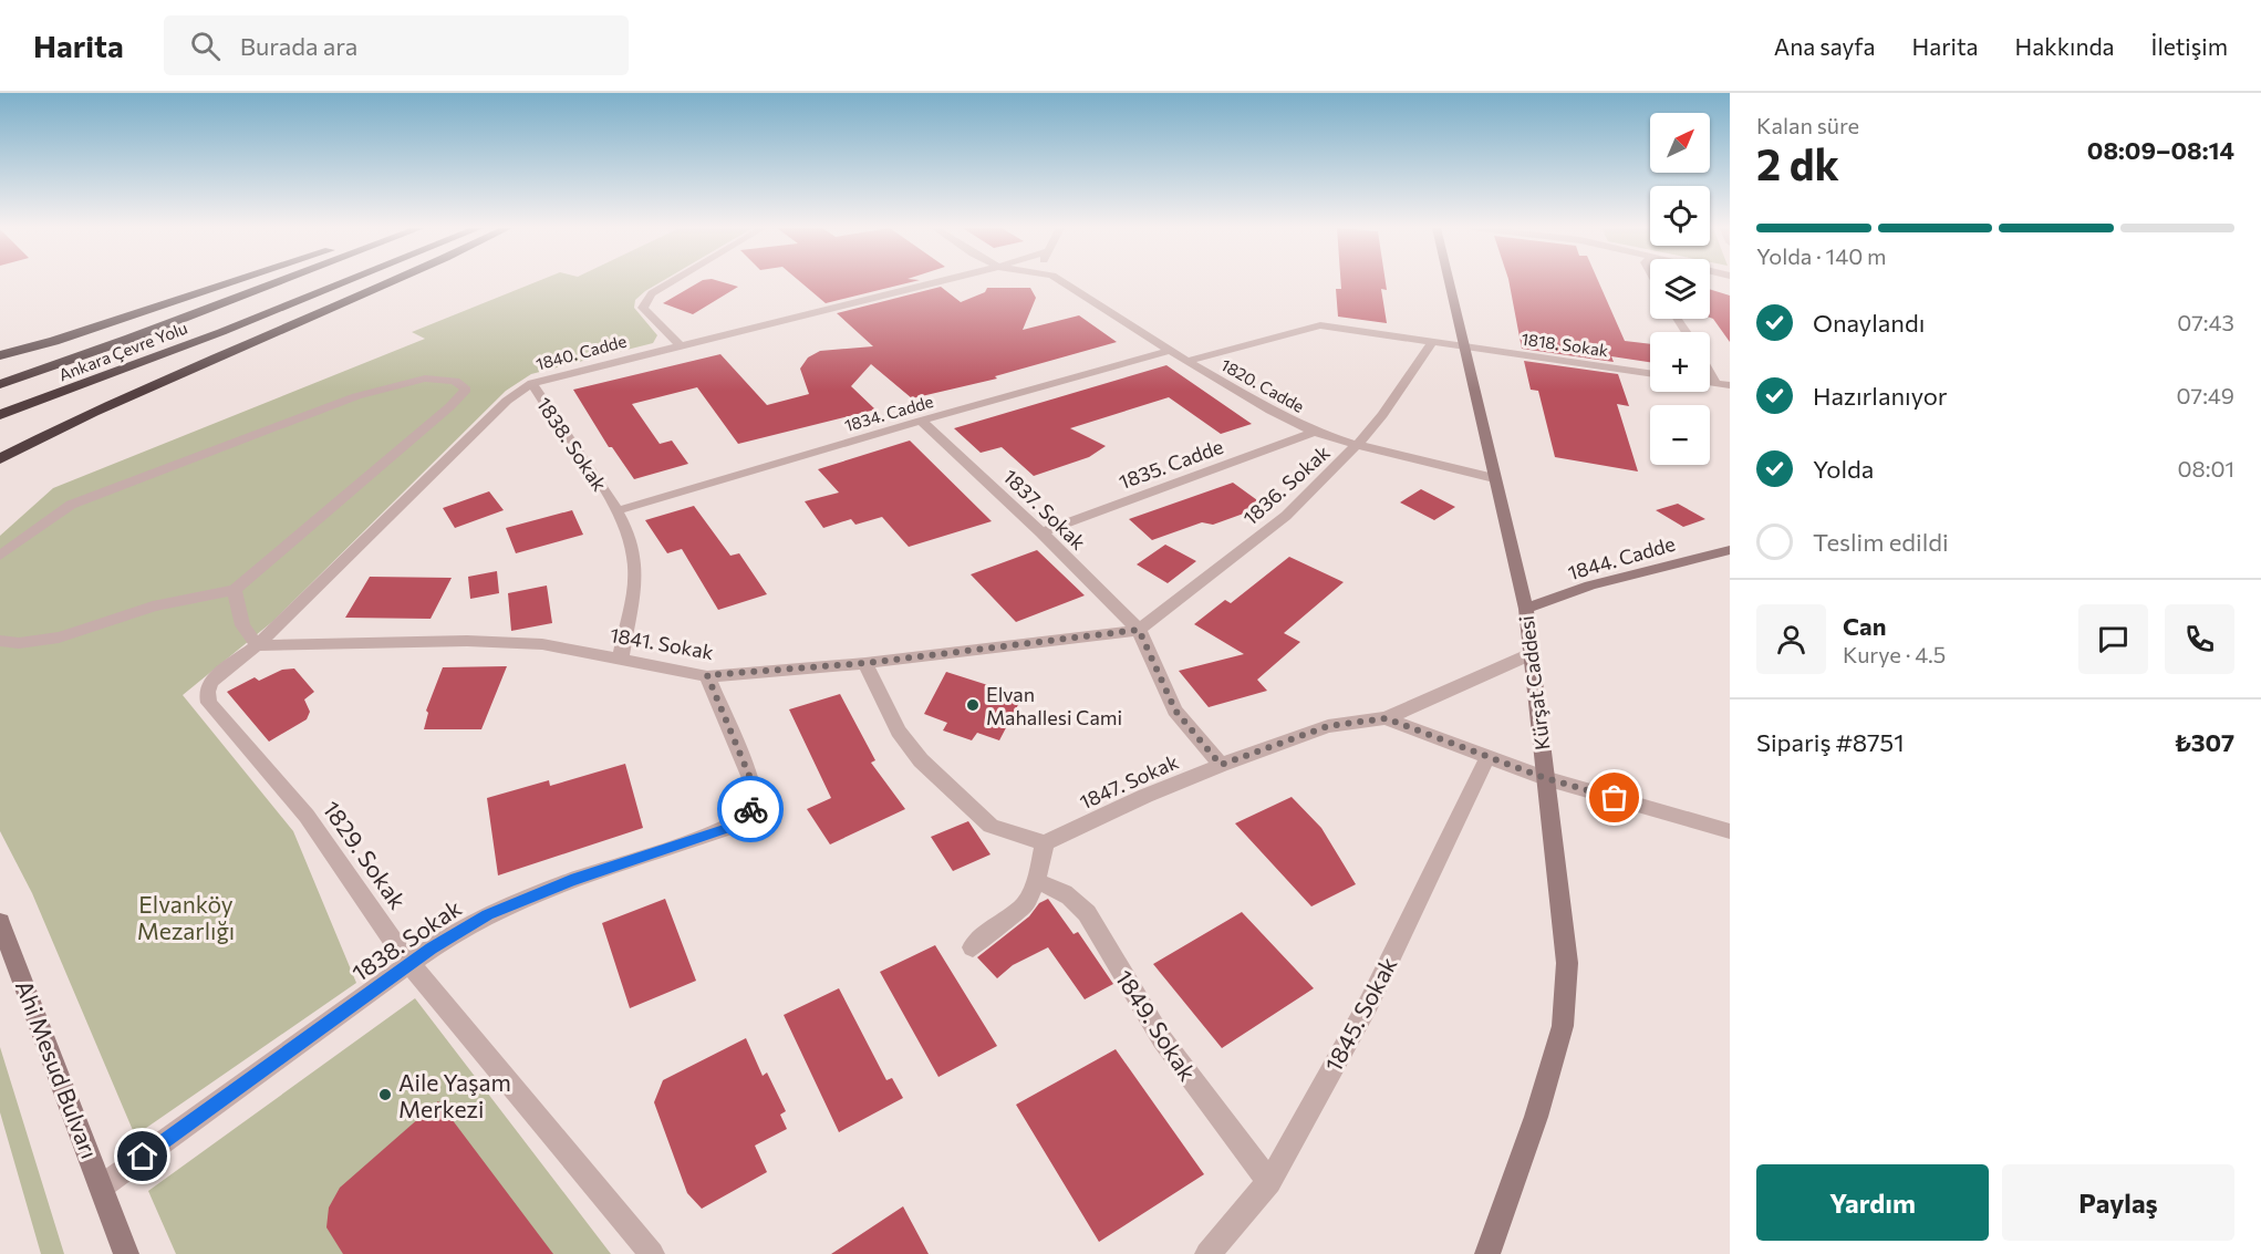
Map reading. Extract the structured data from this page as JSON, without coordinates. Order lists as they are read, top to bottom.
{
  "streets": {
    "highway": ["Ankara Çevre Yolu"],
    "main road": ["1844. Cadde", "Kürşat Caddesi", "Ahi Mesud Bulvarı"],
    "street": [
      "1818. Sokak",
      "1840. Cadde",
      "1820. Cadde",
      "1834. Cadde",
      "1838. Sokak",
      "1835. Cadde",
      "1836. Sokak",
      "1837. Sokak",
      "1841. Sokak",
      "1847. Sokak",
      "1829. Sokak",
      "1845. Sokak",
      "1849. Sokak"
    ]
  },
  "crossings": [
    ["1818. Sokak", "Kürşat Caddesi"],
    ["1840. Cadde", "1838. Sokak"],
    ["1840. Cadde", "1841. Sokak"],
    ["1840. Cadde", "1829. Sokak"],
    ["1820. Cadde", "1834. Cadde"],
    ["1820. Cadde", "1835. Cadde"],
    ["1820. Cadde", "1836. Sokak"],
    ["1820. Cadde", "Kürşat Caddesi"],
    ["1834. Cadde", "1838. Sokak"],
    ["1834. Cadde", "1837. Sokak"],
    ["1838. Sokak", "1841. Sokak"],
    ["1838. Sokak", "1829. Sokak"],
    ["1838. Sokak", "Ahi Mesud Bulvarı"],
    ["1835. Cadde", "1837. Sokak"],
    ["1836. Sokak", "1837. Sokak"],
    ["1836. Sokak", "1841. Sokak"],
    ["1837. Sokak", "1841. Sokak"],
    ["1844. Cadde", "Kürşat Caddesi"],
    ["Kürşat Caddesi", "1847. Sokak"],
    ["1845. Sokak", "1849. Sokak"]
  ],
  "parks": ["Elvanköy Mezarlığı"],
  "places": ["Elvan Mahallesi Cami", "Aile Yaşam Merkezi"],
  "north": "top right",
  "page": {
    "header": "Harita",
    "search": "Burada ara",
    "nav": [
      "Ana sayfa",
      "Harita",
      "Hakkında",
      "İletişim"
    ],
    "heading": ["2 dk", "Kalan süre", "08:09–08:14"],
    "panel": [
      "Can",
      "Kurye · 4.5",
      "Sipariş #8751",
      "₺307"
    ],
    "map_buttons": ["+", "−"],
    "bar": "Yolda · 140 m",
    "list": [
      ["Onaylandı", "07:43"],
      ["Hazırlanıyor", "07:49"],
      ["Yolda", "08:01"],
      "Teslim edildi"
    ],
    "buttons": ["Yardım", "Paylaş"]
  }
}
